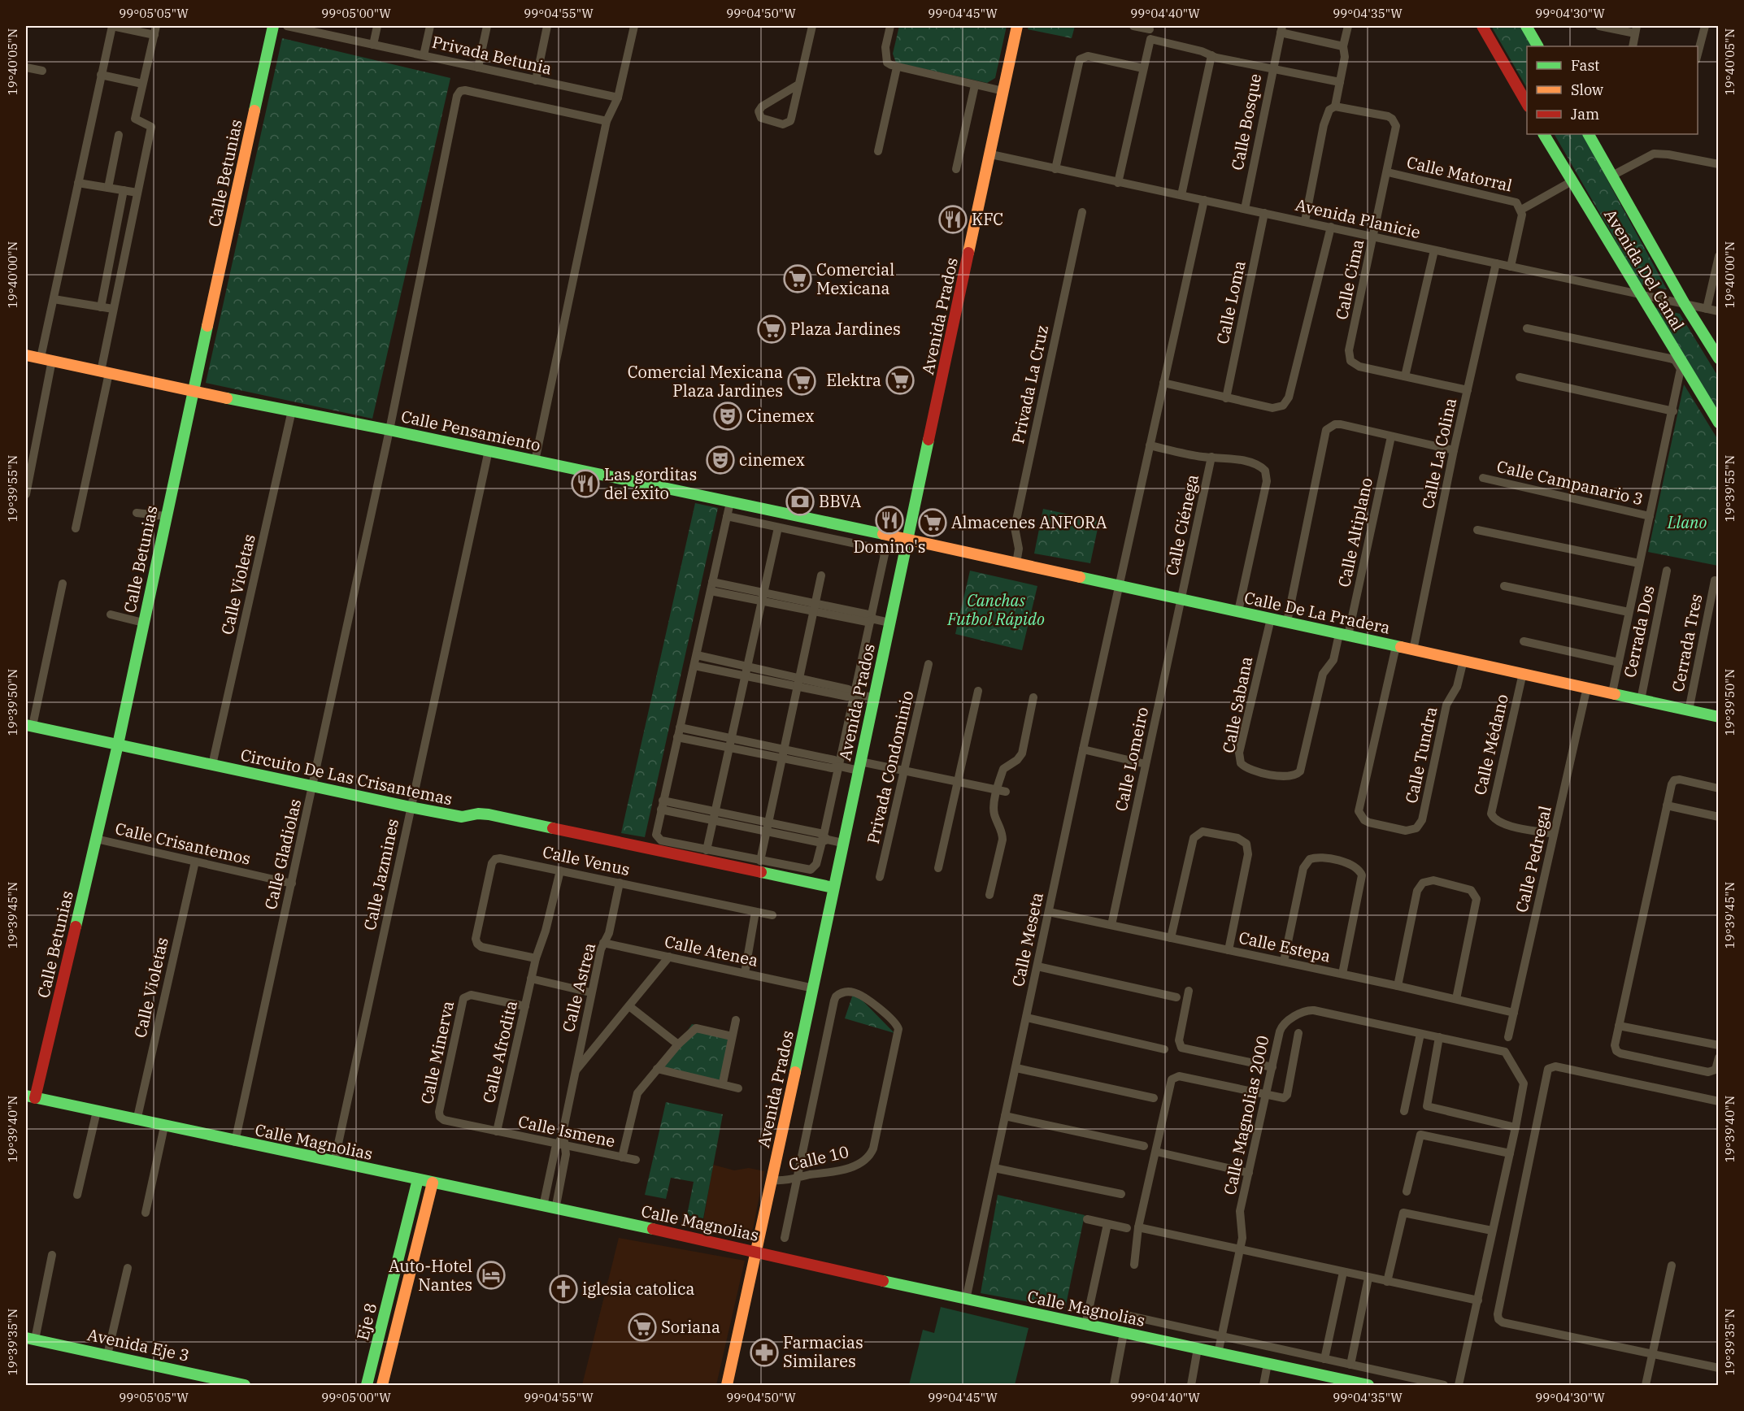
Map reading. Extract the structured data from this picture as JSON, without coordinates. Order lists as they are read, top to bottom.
{
  "streets": {
    "main road": [
      "Calle Betunias",
      "Avenida Del Canal",
      "Avenida Prados",
      "Calle Pensamiento",
      "Calle De La Pradera",
      "Circuito De Las Crisantemas",
      "Calle Magnolias",
      "Eje 8",
      "Avenida Eje 3"
    ],
    "street": [
      "Privada Betunia",
      "Calle Bosque",
      "Calle Matorral",
      "Avenida Planicie",
      "Calle Cima",
      "Calle Loma",
      "Privada La Cruz",
      "Calle La Colina",
      "Calle Campanario 3",
      "Calle Ciénega",
      "Calle Altiplano",
      "Calle Violetas",
      "Cerrada Dos",
      "Cerrada Tres",
      "Calle Sabana",
      "Calle Médano",
      "Calle Tundra",
      "Calle Lomeiro",
      "Privada Condominio",
      "Calle Crisantemos",
      "Calle Gladiolas",
      "Calle Pedregal",
      "Calle Venus",
      "Calle Jazmines",
      "Calle Meseta",
      "Calle Estepa",
      "Calle Atenea",
      "Calle Astrea",
      "Calle Afrodita",
      "Calle Minerva",
      "Calle Magnolias 2000",
      "Calle Ismene",
      "Calle 10"
    ]
  },
  "crossings": [
    ["Calle Bosque", "Avenida Planicie"],
    ["Calle Betunias", "Calle Pensamiento"],
    ["Calle Betunias", "Circuito De Las Crisantemas"],
    ["Calle Betunias", "Calle Crisantemos"],
    ["Calle Betunias", "Calle Magnolias"],
    ["Calle Matorral", "Avenida Planicie"],
    ["Calle Matorral", "Calle Cima"],
    ["Avenida Planicie", "Avenida Del Canal"],
    ["Avenida Planicie", "Calle Cima"],
    ["Avenida Planicie", "Calle Loma"],
    ["Avenida Planicie", "Avenida Prados"],
    ["Avenida Planicie", "Calle La Colina"],
    ["Avenida Planicie", "Calle Meseta"],
    ["Avenida Prados", "Calle Pensamiento"],
    ["Avenida Prados", "Calle De La Pradera"],
    ["Avenida Prados", "Circuito De Las Crisantemas"],
    ["Avenida Prados", "Calle Atenea"],
    ["Avenida Prados", "Calle Magnolias"],
    ["Avenida Prados", "Calle 10"],
    ["Privada La Cruz", "Calle De La Pradera"],
    ["Calle Pensamiento", "Calle Violetas"],
    ["Calle Pensamiento", "Calle De La Pradera"],
    ["Calle Pensamiento", "Calle Gladiolas"],
    ["Calle Pensamiento", "Calle Jazmines"],
    ["Calle La Colina", "Calle De La Pradera"],
    ["Calle Ciénega", "Calle De La Pradera"],
    ["Calle Ciénega", "Calle Lomeiro"],
    ["Calle Altiplano", "Calle De La Pradera"],
    ["Calle Altiplano", "Calle Sabana"],
    ["Calle Violetas", "Circuito De Las Crisantemas"],
    ["Calle Violetas", "Calle Crisantemos"],
    ["Calle Violetas", "Calle Magnolias"],
    ["Calle De La Pradera", "Cerrada Dos"],
    ["Calle De La Pradera", "Cerrada Tres"],
    ["Calle De La Pradera", "Calle Sabana"],
    ["Calle De La Pradera", "Calle Médano"],
    ["Calle De La Pradera", "Calle Tundra"],
    ["Calle De La Pradera", "Calle Lomeiro"],
    ["Calle De La Pradera", "Calle Pedregal"],
    ["Calle De La Pradera", "Calle Meseta"],
    ["Calle Médano", "Calle Pedregal"],
    ["Calle Lomeiro", "Calle Estepa"],
    ["Circuito De Las Crisantemas", "Calle Gladiolas"],
    ["Circuito De Las Crisantemas", "Calle Jazmines"],
    ["Calle Crisantemos", "Calle Gladiolas"],
    ["Calle Gladiolas", "Calle Magnolias"],
    ["Calle Pedregal", "Calle Estepa"],
    ["Calle Venus", "Calle Astrea"],
    ["Calle Venus", "Calle Afrodita"],
    ["Calle Jazmines", "Calle Magnolias"],
    ["Calle Meseta", "Calle Estepa"],
    ["Calle Meseta", "Calle Magnolias"],
    ["Calle Atenea", "Calle Astrea"],
    ["Calle Astrea", "Calle Ismene"],
    ["Calle Astrea", "Calle Magnolias"],
    ["Calle Afrodita", "Calle Minerva"],
    ["Calle Afrodita", "Calle Ismene"],
    ["Calle Minerva", "Calle Ismene"],
    ["Calle Magnolias 2000", "Calle Magnolias"],
    ["Calle Magnolias", "Eje 8"]
  ],
  "parks": ["Llano", "Canchas Futbol Rápido"],
  "places": {
    "restaurant": ["KFC", "Las gorditas del éxito", "Domino's"],
    "supermarket": [
      "Comercial Mexicana",
      "Plaza Jardines",
      "Elektra",
      "Comercial Mexicana Plaza Jardines",
      "Almacenes ANFORA",
      "Soriana"
    ],
    "theatre": ["Cinemex", "cinemex"],
    "bank": ["BBVA"],
    "hotel": ["Auto-Hotel Nantes"],
    "church": ["iglesia catolica"],
    "pharmacy": ["Farmacias Similares"]
  },
  "legend": ["Fast", "Slow", "Jam"],
  "coordinates": [
    "99°05'05\"W",
    "99°05'00\"W",
    "99°04'55\"W",
    "99°04'50\"W",
    "99°04'45\"W",
    "99°04'40\"W",
    "99°04'35\"W",
    "99°04'30\"W",
    "19°40'05\"N",
    "19°40'00\"N",
    "19°39'55\"N",
    "19°39'50\"N",
    "19°39'45\"N",
    "19°39'40\"N",
    "19°39'35\"N"
  ]
}
